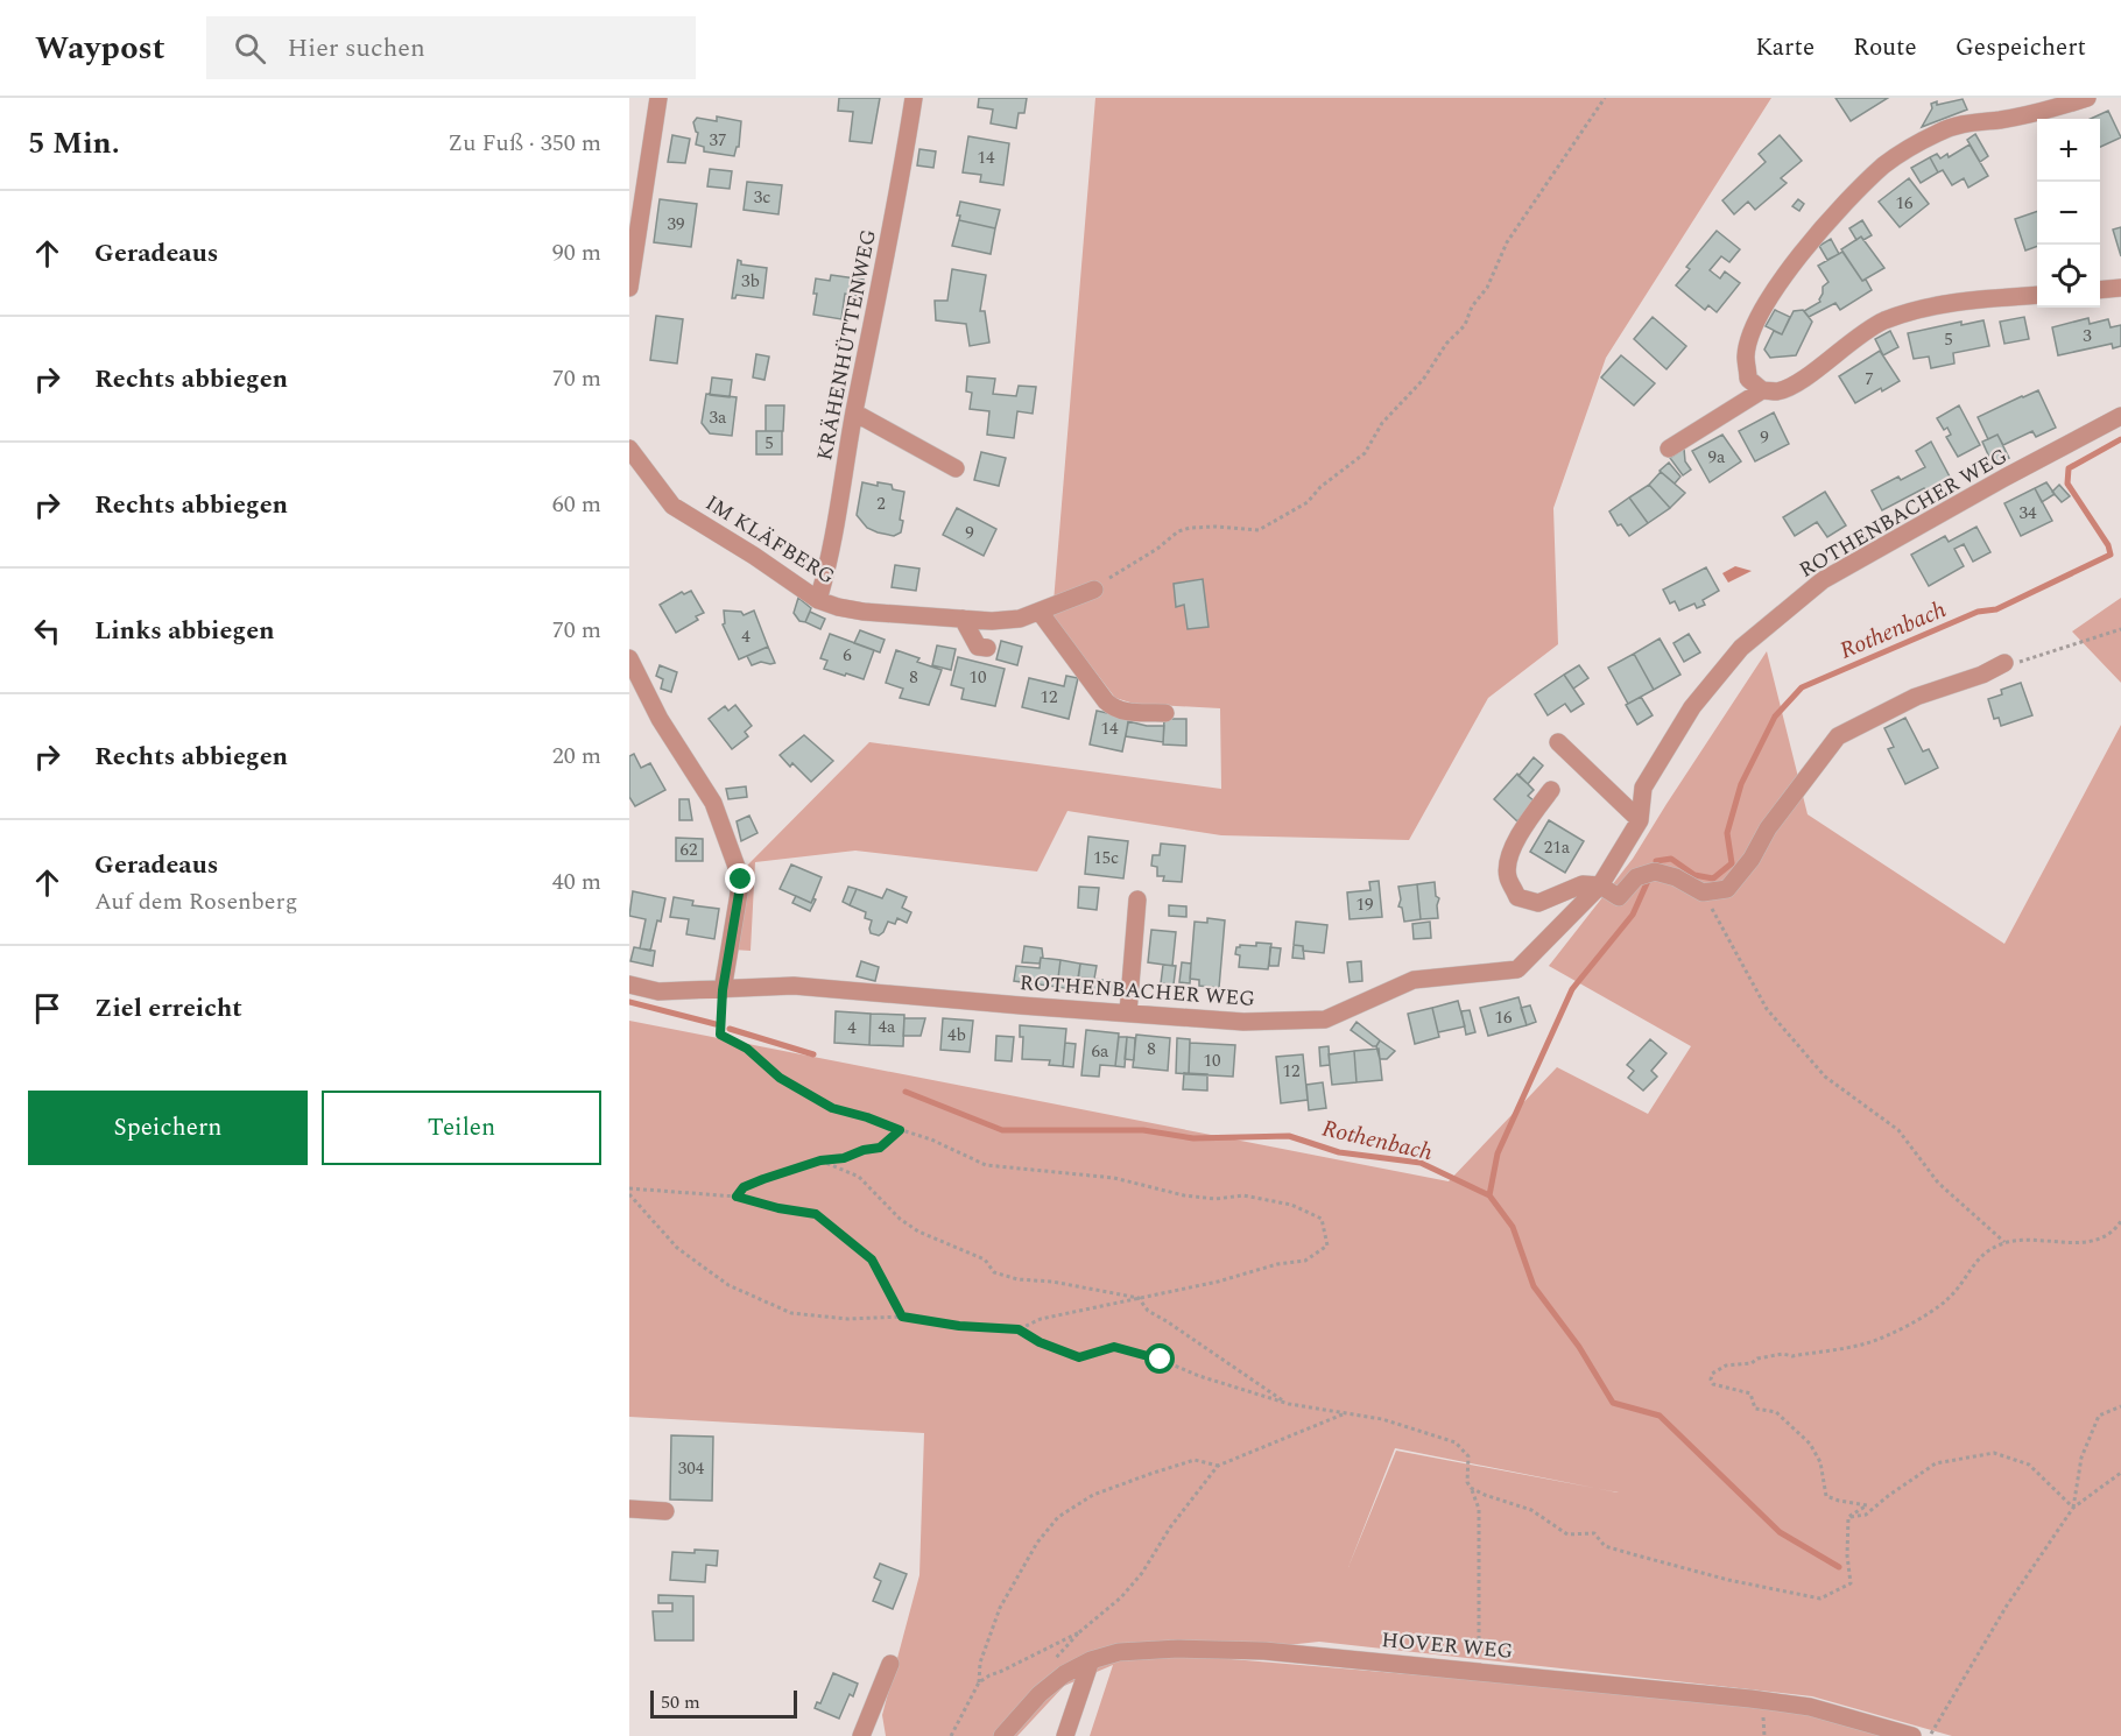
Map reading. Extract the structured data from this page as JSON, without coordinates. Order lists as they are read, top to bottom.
{
  "streets": {
    "street": [
      "KRÄHENHÜTTENWEG",
      "ROTHENBACHER WEG",
      "IM KLÄFBERG",
      "HOVER WEG"
    ]
  },
  "crossings": [
    ["KRÄHENHÜTTENWEG", "IM KLÄFBERG"]
  ],
  "water": ["Rothenbach"],
  "house_numbers": [
    "37",
    "14",
    "3c",
    "16",
    "39",
    "3b",
    "3",
    "5",
    "7",
    "3a",
    "9",
    "5",
    "9a",
    "2",
    "34",
    "9",
    "4",
    "6",
    "8",
    "10",
    "12",
    "14",
    "21a",
    "62",
    "15c",
    "19",
    "16",
    "4a",
    "4",
    "4b",
    "8",
    "6a",
    "10",
    "12",
    "304"
  ],
  "scale_bar": "50 m",
  "page": {
    "header": "Waypost",
    "search": "Hier suchen",
    "nav": ["Karte", "Route", "Gespeichert"],
    "heading": ["5 Min.", "Zu Fuß · 350 m"],
    "map_buttons": ["+", "−"],
    "list": [
      ["Geradeaus", "90 m"],
      ["Rechts abbiegen", "70 m"],
      ["Rechts abbiegen", "60 m"],
      ["Links abbiegen", "70 m"],
      ["Rechts abbiegen", "20 m"],
      ["Geradeaus", "Auf dem Rosenberg", "40 m"],
      "Ziel erreicht"
    ],
    "buttons": ["Speichern", "Teilen"],
    "scale": "50 m"
  }
}
